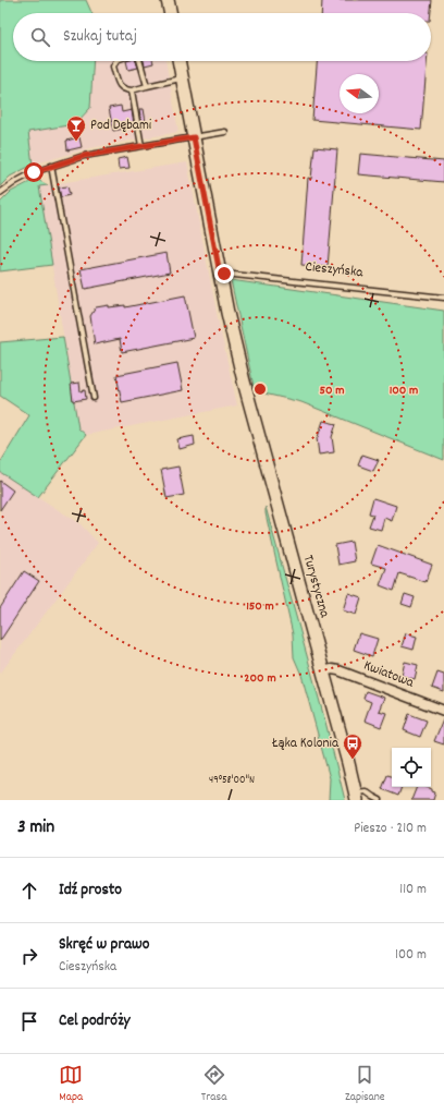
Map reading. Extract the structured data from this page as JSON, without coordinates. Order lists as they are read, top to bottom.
{
  "streets": {
    "main road": ["Turystyczna"],
    "street": ["Kwiatowa"],
    "lane": ["Cieszyńska"]
  },
  "crossings": [
    ["Cieszyńska", "Turystyczna"],
    ["Turystyczna", "Kwiatowa"]
  ],
  "places": {
    "bar": ["Pod Dębami"],
    "bus stop": ["Łąka Kolonia"]
  },
  "north": "left",
  "page": {
    "search": "Szukaj tutaj",
    "heading": ["3 min", "Pieszo · 210 m"],
    "list": [
      ["Idź prosto", "110 m"],
      ["Skręć w prawo", "Cieszyńska", "100 m"],
      "Cel podróży"
    ],
    "nav": ["Mapa", "Trasa", "Zapisane"]
  },
  "coordinates": ["49°58'00\"N"],
  "rings": [
    "50 m",
    "100 m",
    "150 m",
    "200 m"
  ]
}
